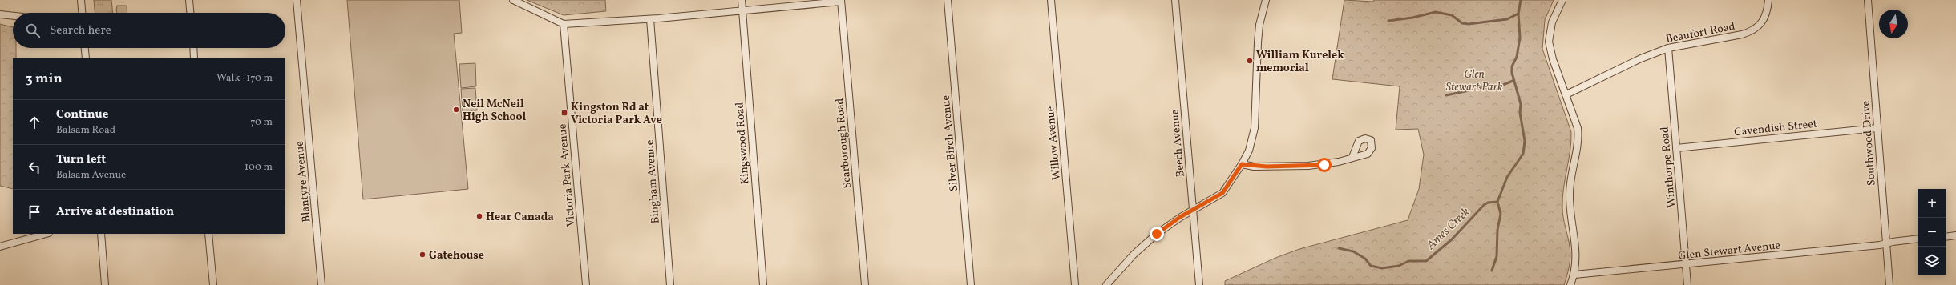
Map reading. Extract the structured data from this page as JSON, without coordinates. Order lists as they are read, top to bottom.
{
  "streets": {
    "street": [
      "Beaufort Road",
      "Cavendish Street",
      "Kingswood Road",
      "Scarborough Road",
      "Silver Birch Avenue",
      "Willow Avenue",
      "Beech Avenue",
      "Southwood Drive",
      "Winthorpe Road",
      "Victoria Park Avenue",
      "Blantyre Avenue",
      "Bingham Avenue",
      "Glen Stewart Avenue"
    ]
  },
  "crossings": [
    ["Beaufort Road", "Winthorpe Road"],
    ["Cavendish Street", "Southwood Drive"],
    ["Cavendish Street", "Winthorpe Road"],
    ["Southwood Drive", "Glen Stewart Avenue"],
    ["Winthorpe Road", "Glen Stewart Avenue"]
  ],
  "water": ["Ames Creek"],
  "parks": ["Glen Stewart Park"],
  "places": {
    "other": [
      "William Kurelek memorial",
      "Neil McNeil High School",
      "Hear Canada",
      "Gatehouse"
    ],
    "transit": ["Kingston Rd at Victoria Park Ave"]
  },
  "north": "bottom",
  "page": {
    "search": "Search here",
    "heading": ["3 min", "Walk · 170 m"],
    "list": [
      ["Continue", "Balsam Road", "70 m"],
      ["Turn left", "Balsam Avenue", "100 m"],
      "Arrive at destination"
    ],
    "map_buttons": ["+", "−"]
  }
}
